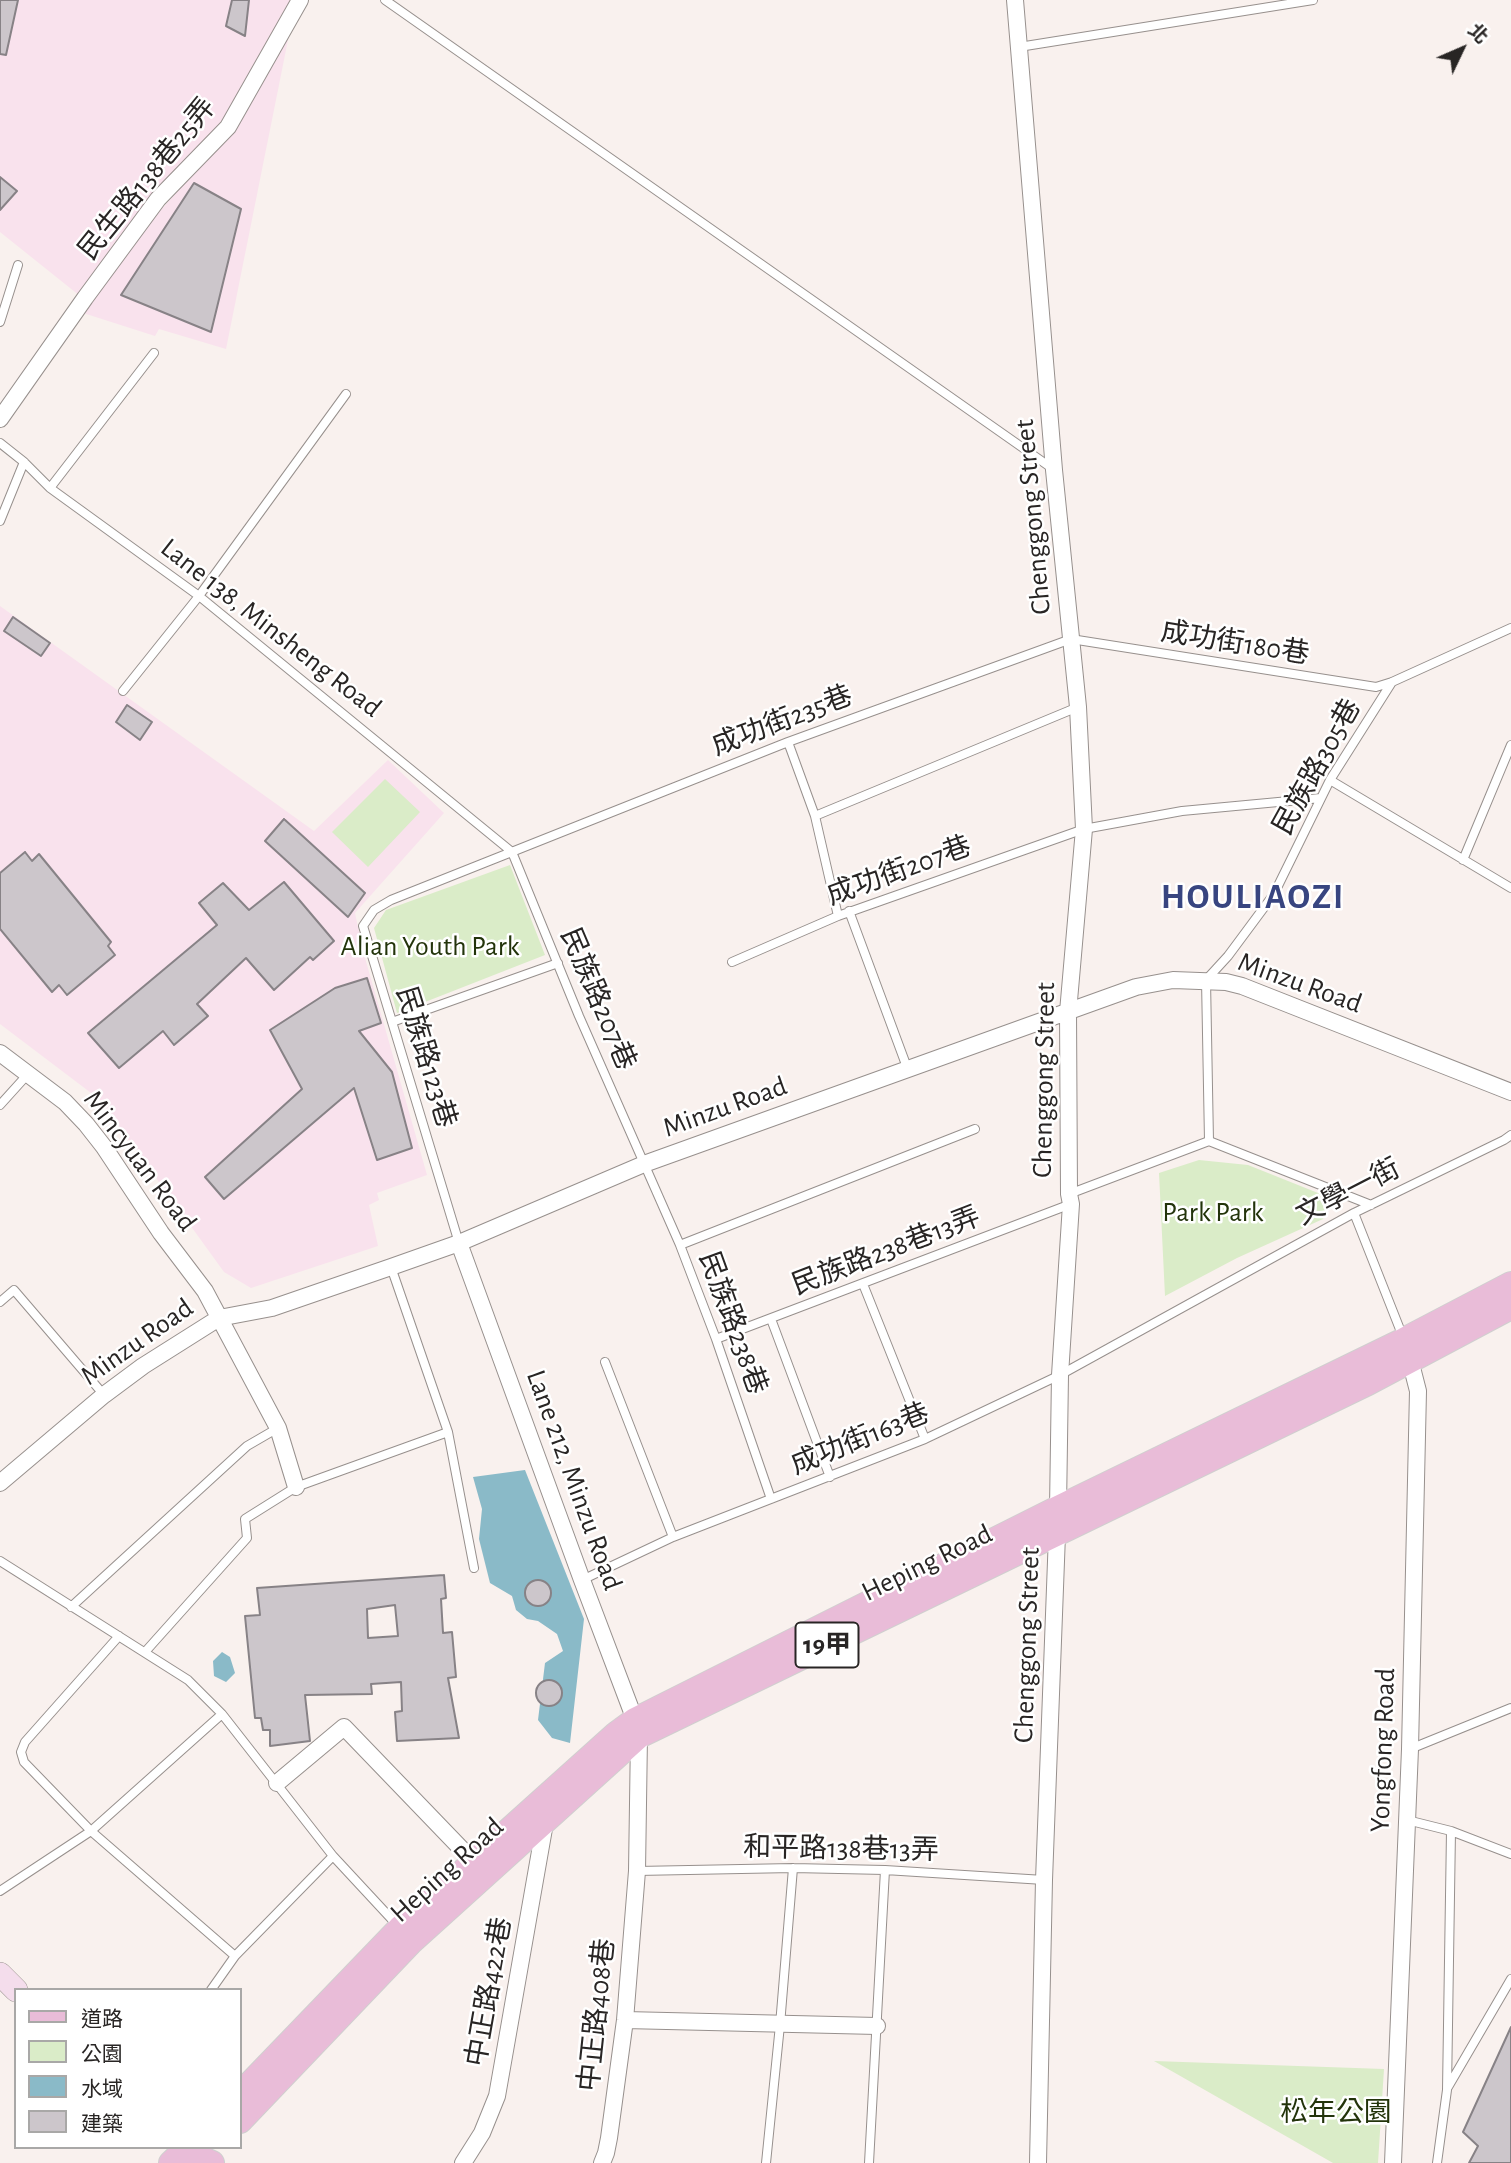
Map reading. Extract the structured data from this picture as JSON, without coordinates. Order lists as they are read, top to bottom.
{
  "streets": {
    "main road": ["Heping Road", "19甲"],
    "street": [
      "民生路138巷25弄",
      "Chenggong Street",
      "Minzu Road",
      "Mincyuan Road",
      "Lane 212, Minzu Road",
      "Yongfong Road",
      "中正路422巷",
      "中正路408巷"
    ],
    "lane": [
      "Lane 138, Minsheng Road",
      "成功街180巷",
      "成功街235巷",
      "民族路305巷",
      "成功街207巷",
      "民族路207巷",
      "民族路123巷",
      "文學一街",
      "民族路238巷13弄",
      "民族路238巷",
      "成功街163巷",
      "和平路138巷13弄"
    ]
  },
  "crossings": [
    ["Chenggong Street", "成功街180巷"],
    ["Chenggong Street", "成功街235巷"],
    ["Chenggong Street", "成功街207巷"],
    ["Chenggong Street", "Minzu Road"],
    ["Chenggong Street", "文學一街"],
    ["Chenggong Street", "民族路238巷13弄"],
    ["Chenggong Street", "成功街163巷"],
    ["Chenggong Street", "Heping Road"],
    ["Chenggong Street", "和平路138巷13弄"],
    ["Lane 138, Minsheng Road", "成功街235巷"],
    ["Lane 138, Minsheng Road", "民族路207巷"],
    ["Lane 138, Minsheng Road", "民族路123巷"],
    ["成功街180巷", "成功街235巷"],
    ["成功街180巷", "民族路305巷"],
    ["成功街235巷", "民族路207巷"],
    ["成功街235巷", "民族路123巷"],
    ["民族路305巷", "成功街207巷"],
    ["民族路305巷", "Minzu Road"],
    ["Minzu Road", "民族路207巷"],
    ["Minzu Road", "民族路123巷"],
    ["Minzu Road", "Mincyuan Road"],
    ["Minzu Road", "民族路238巷"],
    ["Minzu Road", "Lane 212, Minzu Road"],
    ["民族路207巷", "民族路123巷"],
    ["民族路207巷", "民族路238巷"],
    ["民族路123巷", "Lane 212, Minzu Road"],
    ["文學一街", "成功街163巷"],
    ["民族路238巷13弄", "民族路238巷"],
    ["民族路238巷", "成功街163巷"],
    ["成功街163巷", "Lane 212, Minzu Road"],
    ["Lane 212, Minzu Road", "Heping Road"],
    ["Lane 212, Minzu Road", "中正路408巷"],
    ["Heping Road", "Yongfong Road"],
    ["Heping Road", "中正路422巷"],
    ["Heping Road", "中正路408巷"],
    ["和平路138巷13弄", "中正路408巷"]
  ],
  "districts": ["HOULIAOZI"],
  "parks": ["Alian Youth Park", "Park Park", "松年公園"],
  "legend": [
    "道路",
    "公園",
    "水域",
    "建築"
  ],
  "north": "top right"
}
